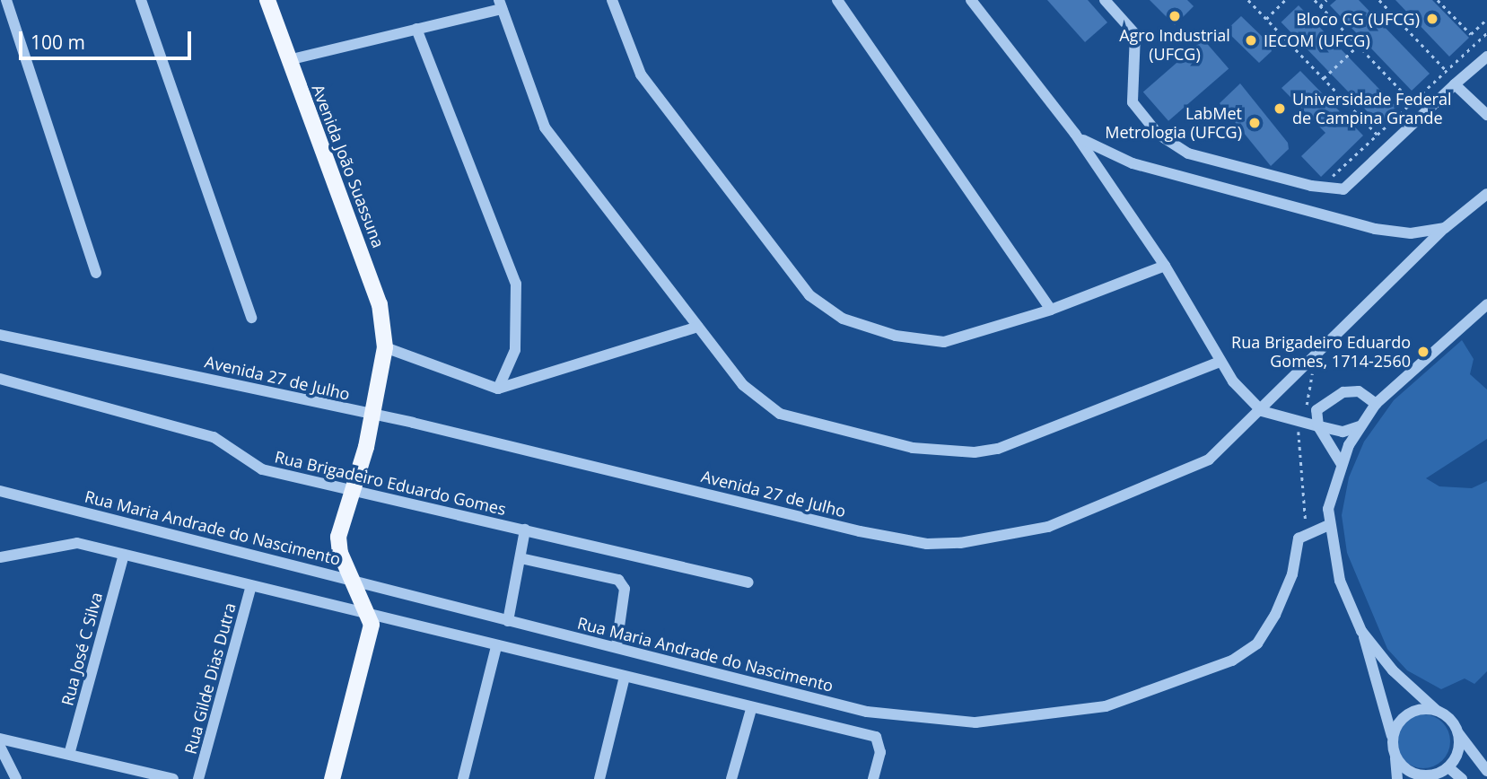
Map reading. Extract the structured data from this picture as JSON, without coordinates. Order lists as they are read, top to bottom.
{
  "streets": {
    "main road": ["Avenida João Suassuna"],
    "street": [
      "Avenida 27 de Julho",
      "Rua Brigadeiro Eduardo Gomes",
      "Rua Maria Andrade do Nascimento",
      "Rua José C Silva",
      "Rua Gilde Dias Dutra"
    ]
  },
  "crossings": [
    ["Avenida João Suassuna", "Avenida 27 de Julho"],
    ["Avenida João Suassuna", "Rua Brigadeiro Eduardo Gomes"],
    ["Avenida João Suassuna", "Rua Maria Andrade do Nascimento"]
  ],
  "places": [
    "Agro Industrial (UFCG)",
    "Bloco CG (UFCG)",
    "IECOM (UFCG)",
    "Universidade Federal de Campina Grande",
    "LabMet Metrologia (UFCG)",
    "Rua Brigadeiro Eduardo Gomes, 1714-2560"
  ],
  "scale_bar": "100 m"
}
